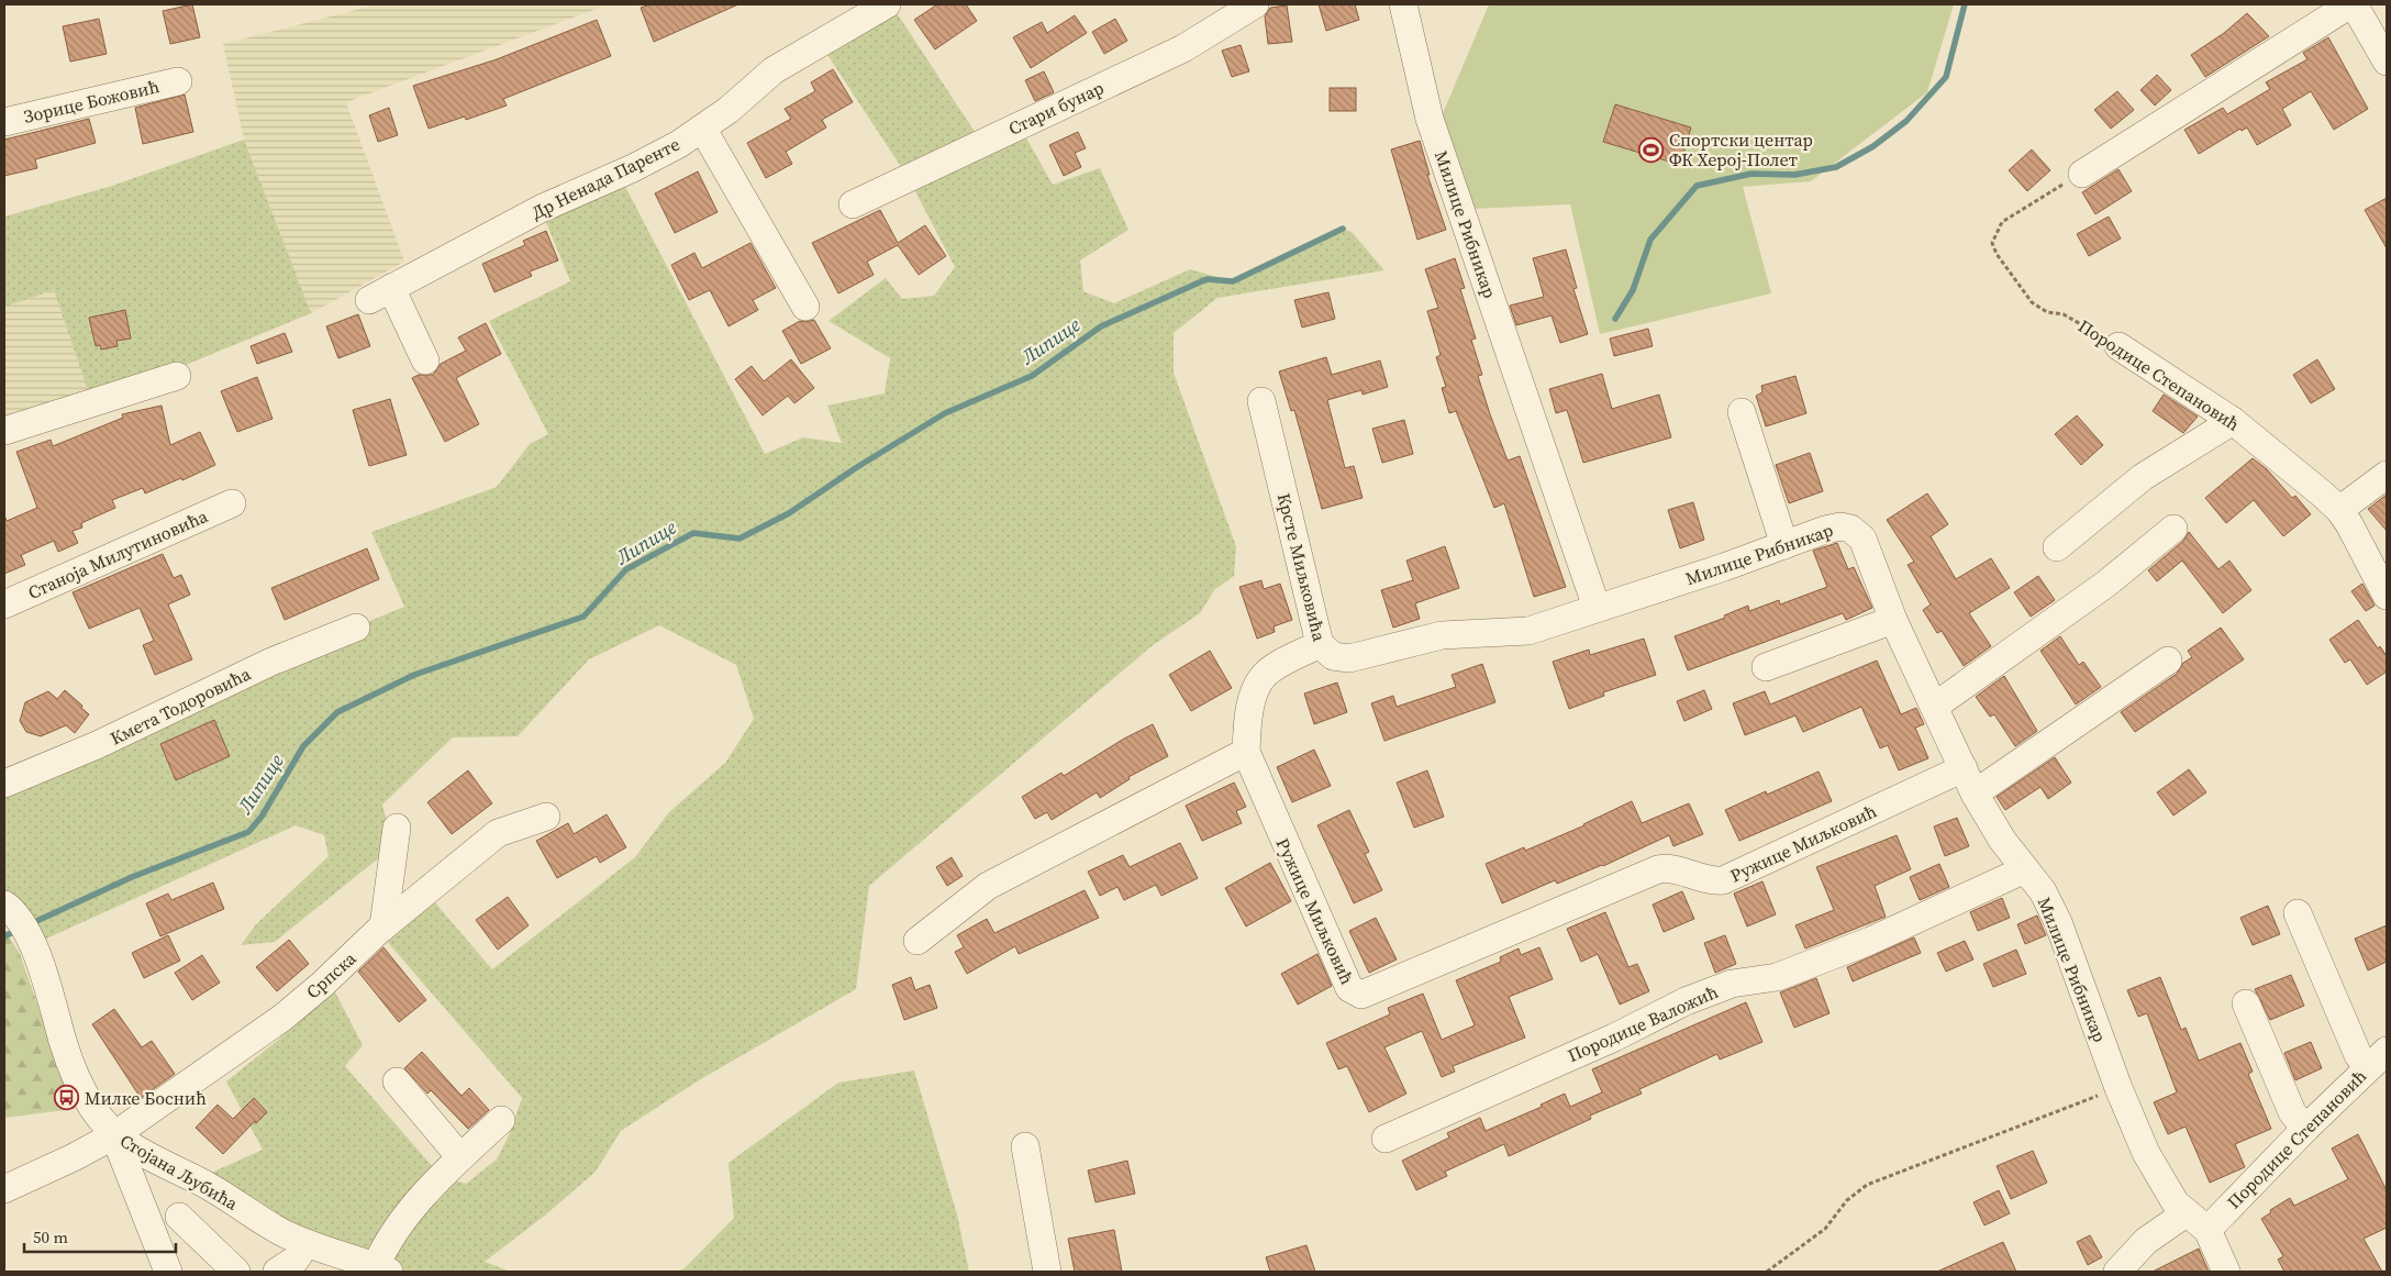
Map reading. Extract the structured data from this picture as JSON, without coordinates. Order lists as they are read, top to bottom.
{
  "streets": {
    "street": [
      "Зорице Божовић",
      "Стари бунар",
      "Др Ненада Паренте",
      "Милице Рибникар",
      "Породице Степановић",
      "Станоја Милутиновића",
      "Крсте Миљковића",
      "Кмета Тодоровића",
      "Ружице Миљковић",
      "Српска",
      "Породице Валожић",
      "Стојана Љубића"
    ]
  },
  "crossings": [
    ["Милице Рибникар", "Породице Степановић"],
    ["Милице Рибникар", "Крсте Миљковића"],
    ["Милице Рибникар", "Ружице Миљковић"],
    ["Милице Рибникар", "Породице Валожић"],
    ["Српска", "Стојана Љубића"]
  ],
  "water": ["Липице"],
  "places": {
    "sports": ["Спортски центар ФК Херој-Полет"],
    "bus stop": ["Милке Боснић"]
  },
  "scale_bar": "50 m"
}
